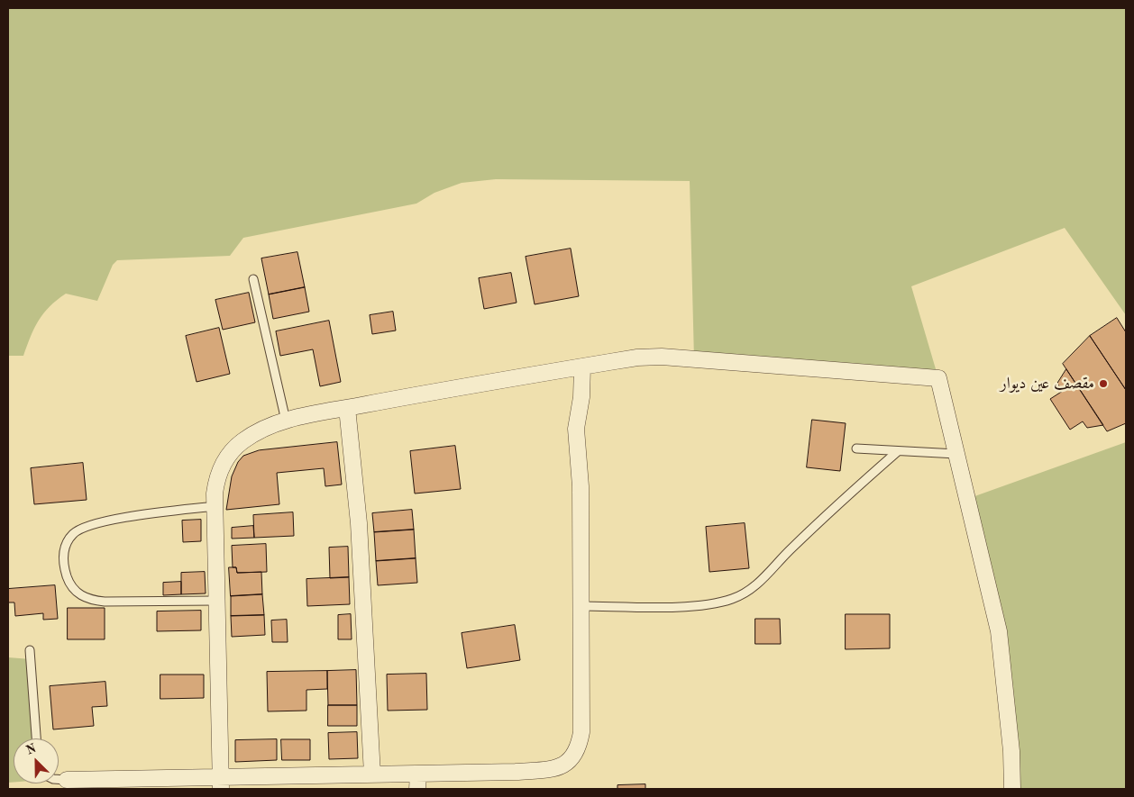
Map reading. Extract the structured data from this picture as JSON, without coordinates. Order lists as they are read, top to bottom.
{
  "places": ["مقصف عين ديوار"],
  "north": "top left"
}
